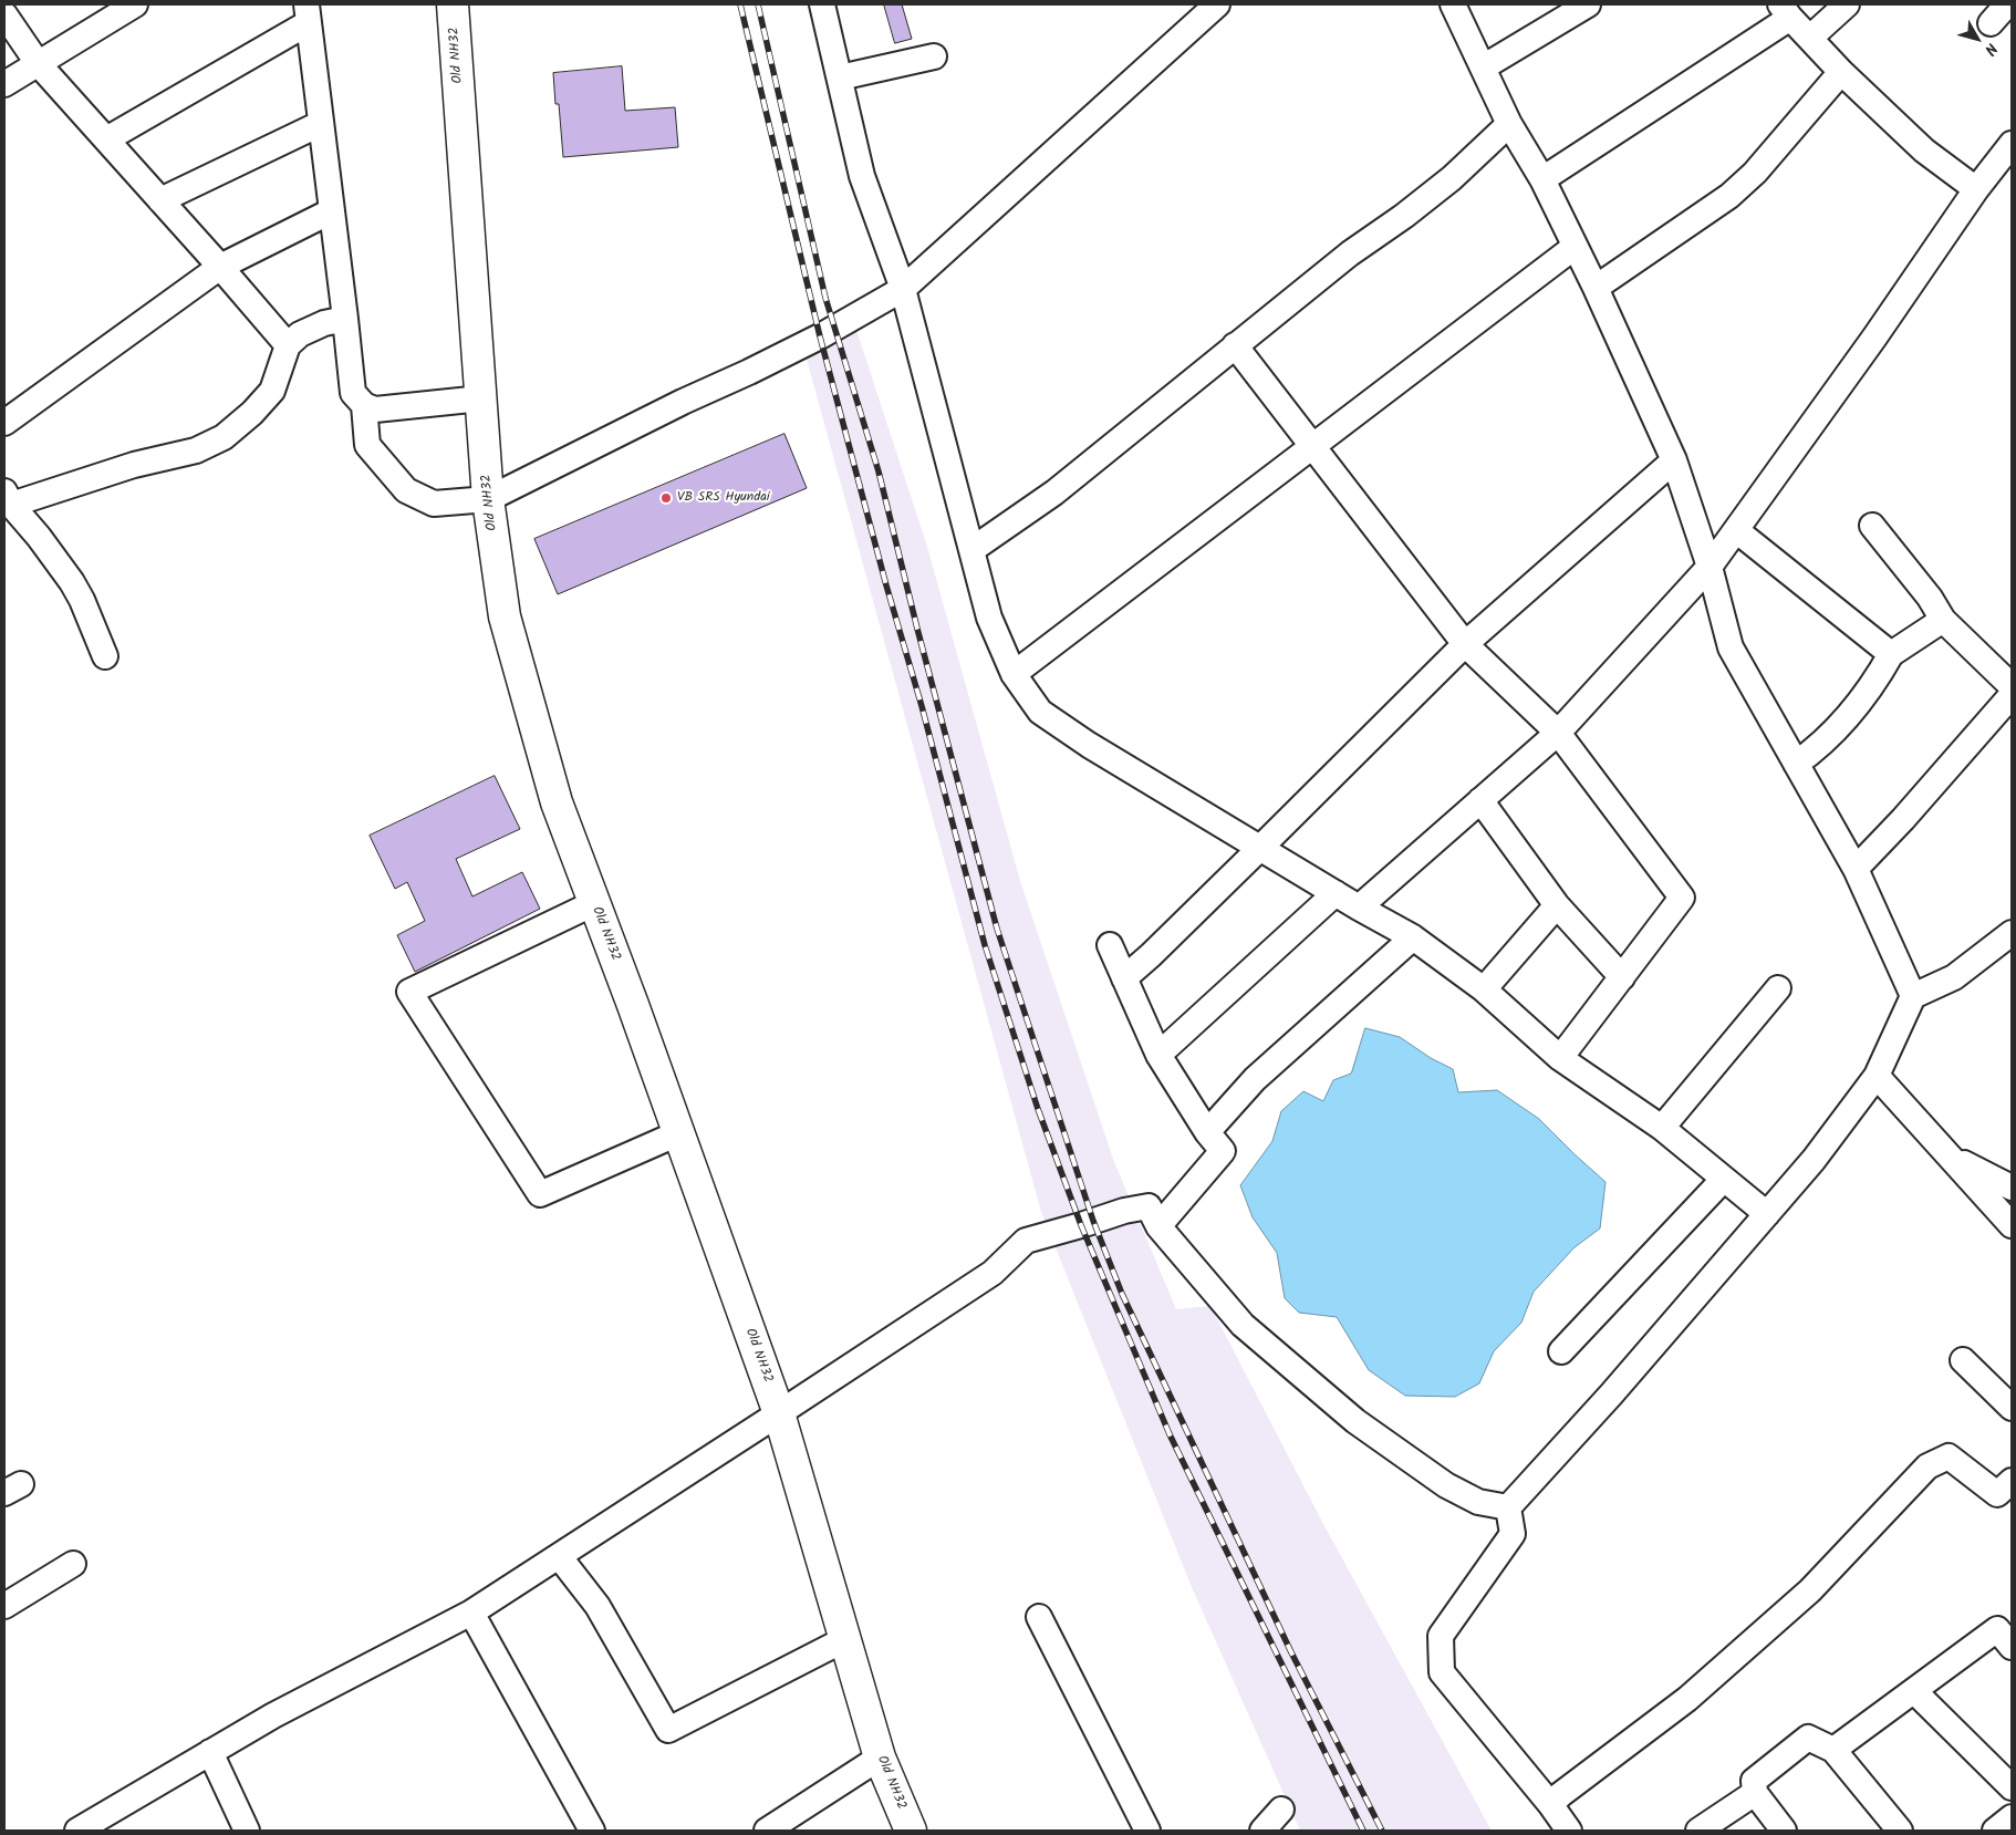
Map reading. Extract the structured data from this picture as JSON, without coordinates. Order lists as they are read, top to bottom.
{
  "streets": {
    "main road": ["Old NH32"]
  },
  "places": ["VB SRS Hyundai"],
  "north": "bottom right"
}
